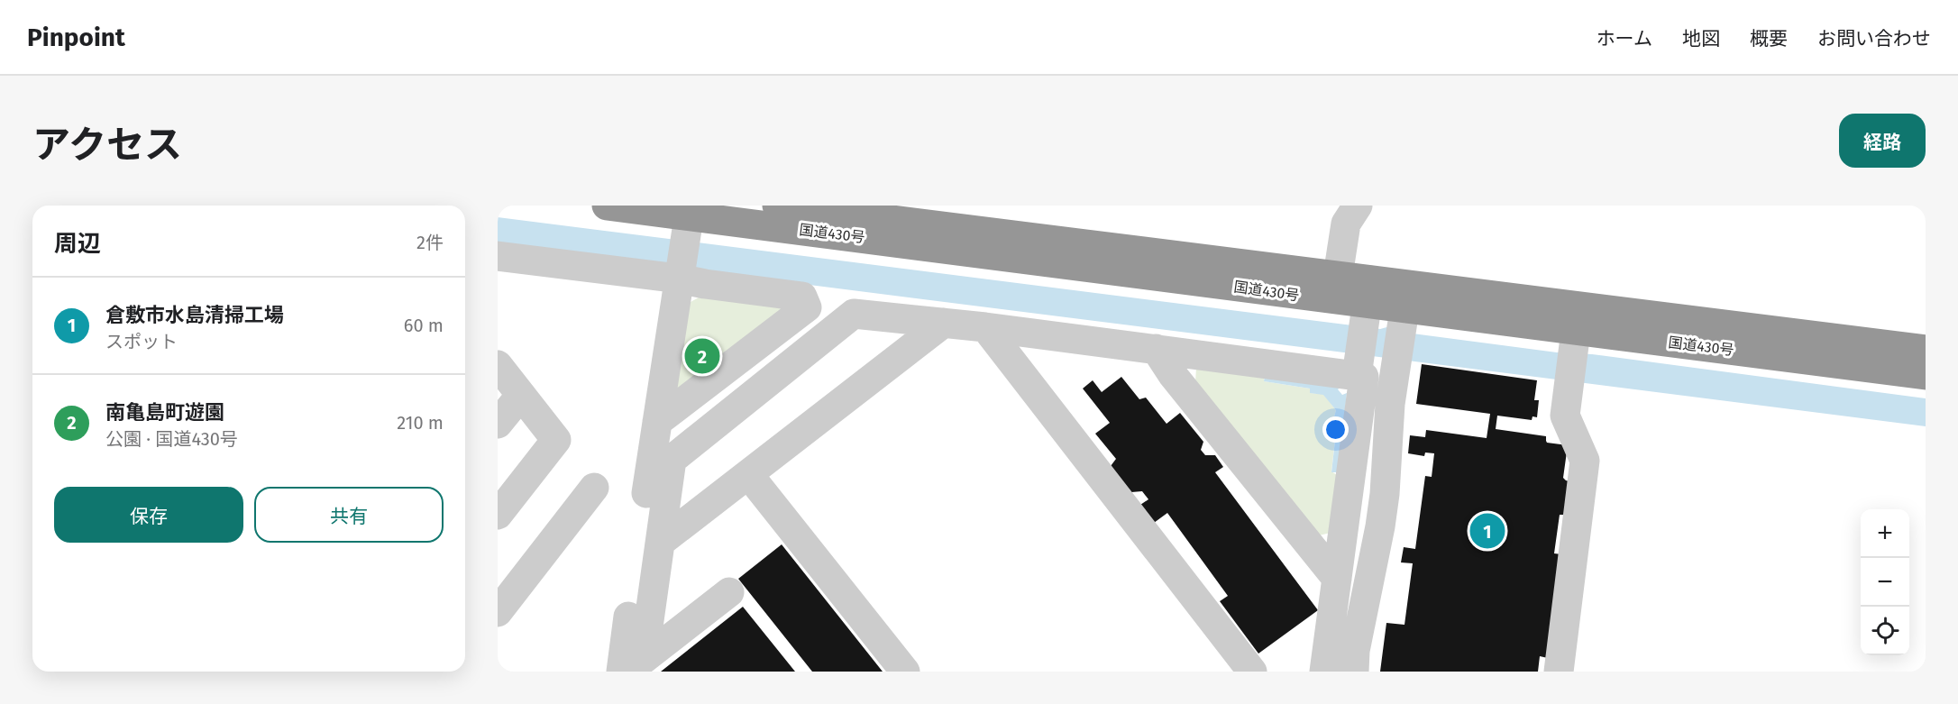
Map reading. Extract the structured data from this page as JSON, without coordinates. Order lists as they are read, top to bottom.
{
  "streets": {
    "highway": ["国道430号"]
  },
  "page": {
    "header": "Pinpoint",
    "nav": [
      "ホーム",
      "地図",
      "概要",
      "お問い合わせ"
    ],
    "title": "アクセス",
    "buttons": [
      "経路",
      ["保存", "共有"]
    ],
    "heading": ["周辺", "2件"],
    "list": [
      {
        "mark": "1",
        "name": "倉敷市水島清掃工場",
        "note": "スポット",
        "value": "60 m"
      },
      {
        "mark": "2",
        "name": "南亀島町遊園",
        "note": "公園 · 国道430号",
        "value": "210 m"
      }
    ],
    "pins": ["2", "1"],
    "map_buttons": ["+", "−"]
  }
}
